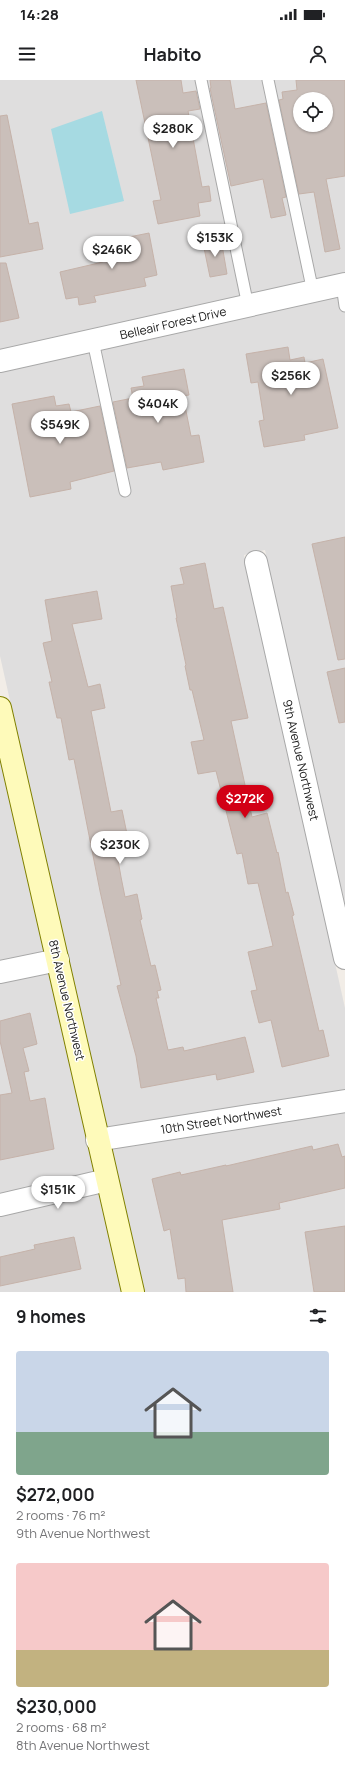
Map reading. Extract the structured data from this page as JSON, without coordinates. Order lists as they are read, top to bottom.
{
  "streets": {
    "street": [
      "Belleair Forest Drive",
      "9th Avenue Northwest",
      "8th Avenue Northwest",
      "10th Street Northwest"
    ]
  },
  "crossings": [
    ["8th Avenue Northwest", "10th Street Northwest"]
  ],
  "page": {
    "status": "14:28",
    "header": "Habito",
    "price": [
      "$280K",
      "$153K",
      "$246K",
      "$256K",
      "$404K",
      "$549K",
      "$272K",
      "$230K",
      "$151K"
    ],
    "heading": "9 homes",
    "list": [
      {
        "name": "$272,000",
        "note": "2 rooms · 76 m² · 9th Avenue Northwest"
      },
      {
        "name": "$230,000",
        "note": "2 rooms · 68 m² · 8th Avenue Northwest"
      }
    ]
  }
}
